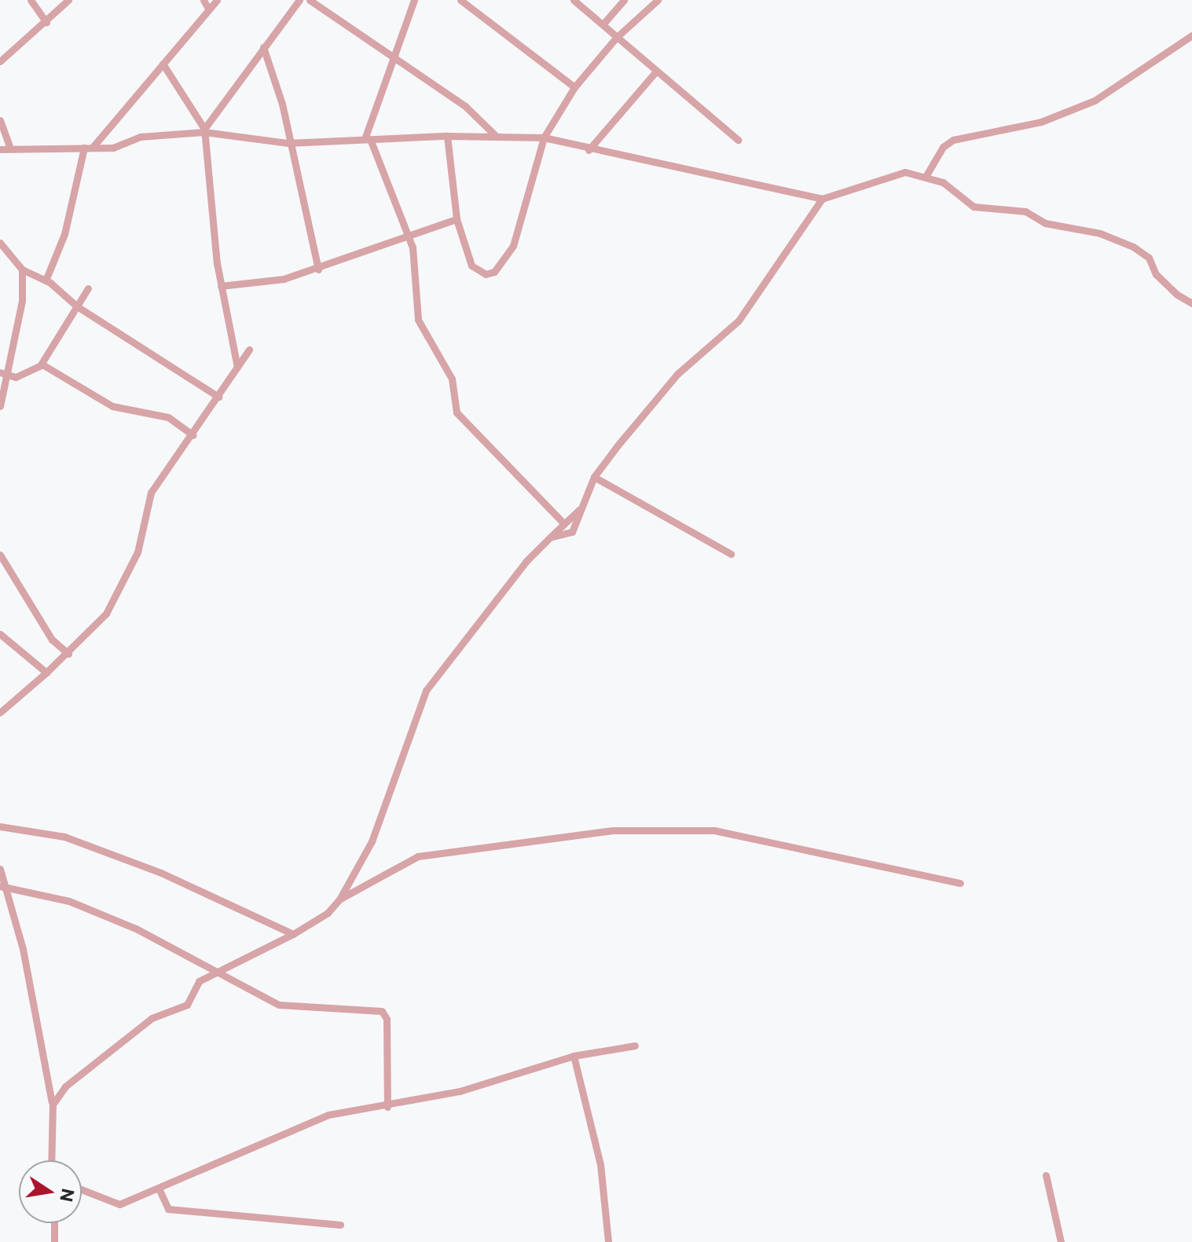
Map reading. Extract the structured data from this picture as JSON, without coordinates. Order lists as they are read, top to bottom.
{
  "north": "right"
}
